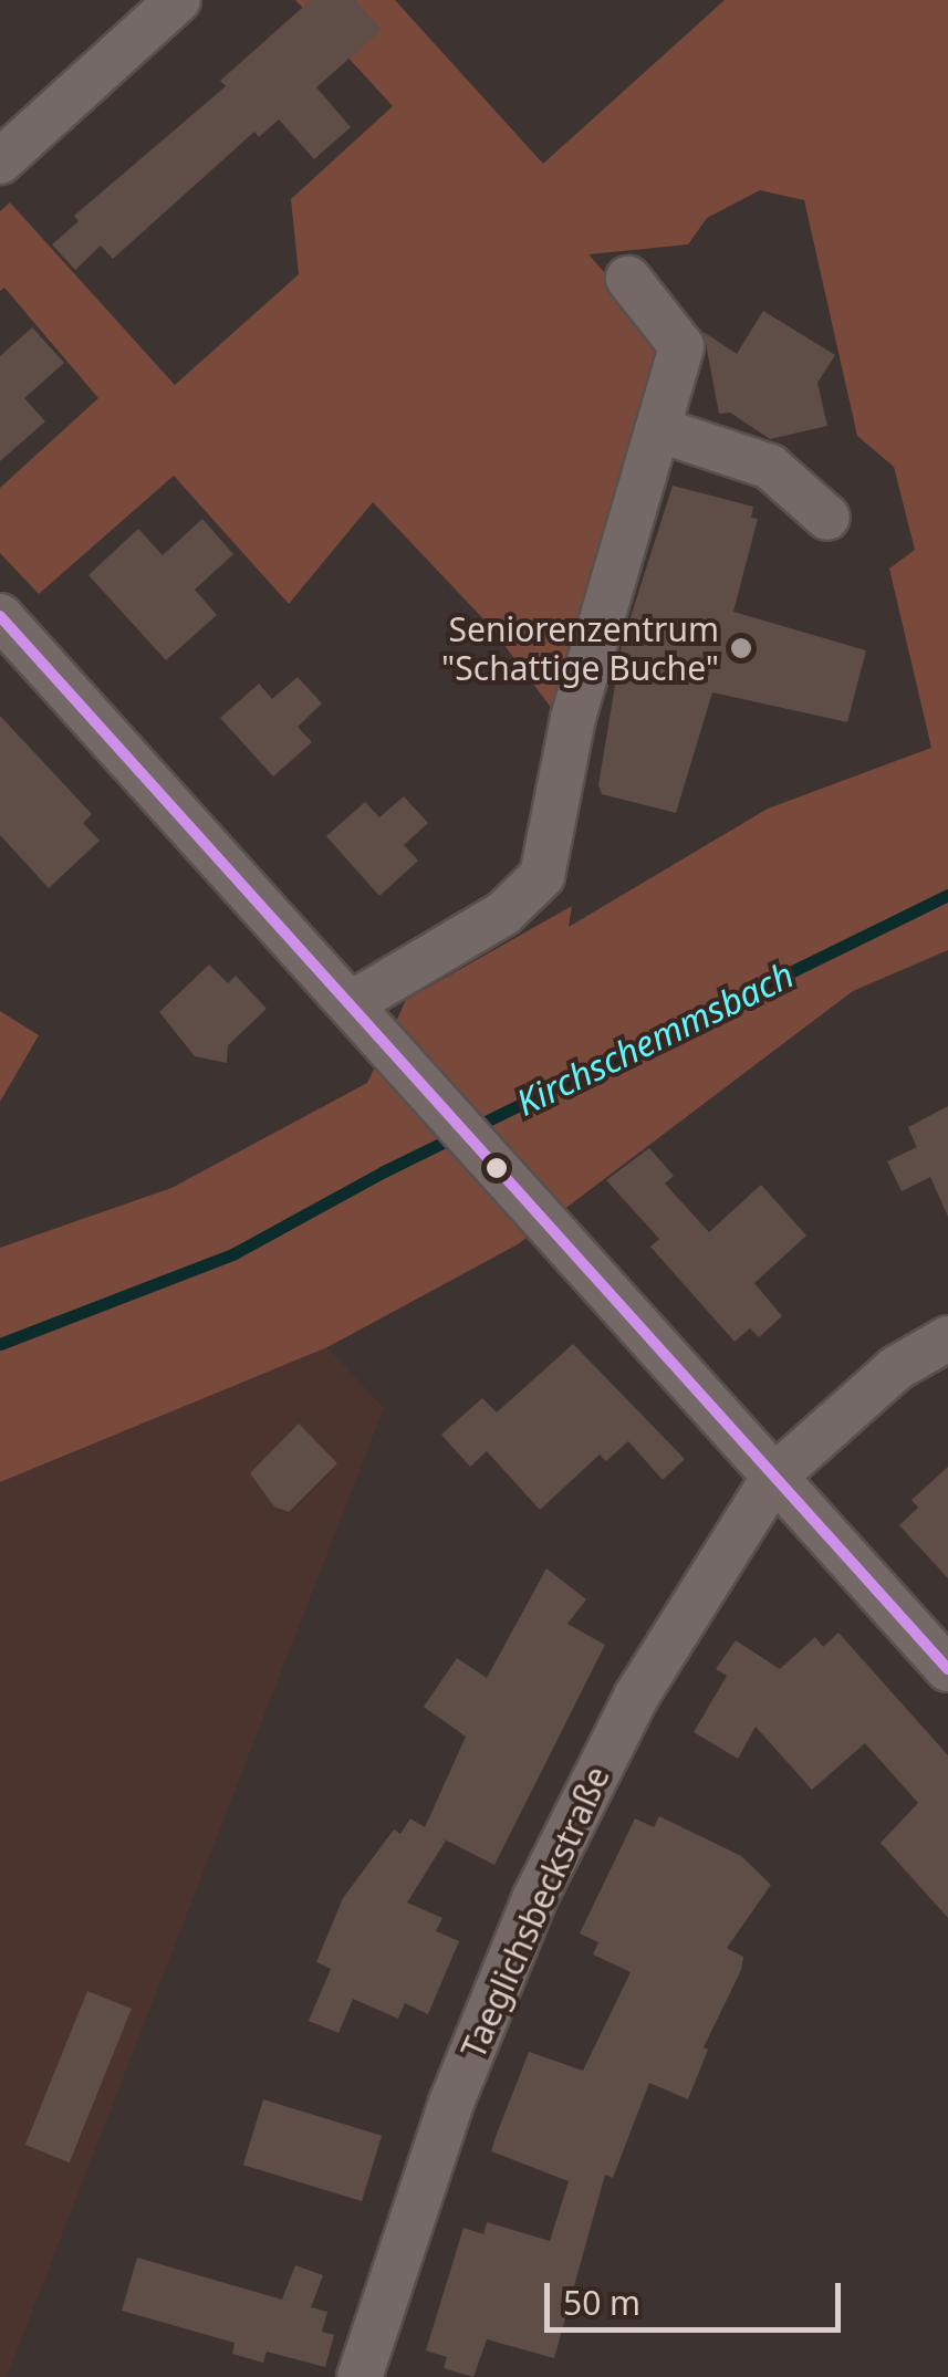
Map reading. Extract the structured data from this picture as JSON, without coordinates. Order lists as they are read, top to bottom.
{
  "streets": {
    "street": ["Taeglichsbeckstraße"]
  },
  "water": ["Kirchschemmsbach"],
  "places": ["Seniorenzentrum \"Schattige Buche\""],
  "scale_bar": "50 m"
}
